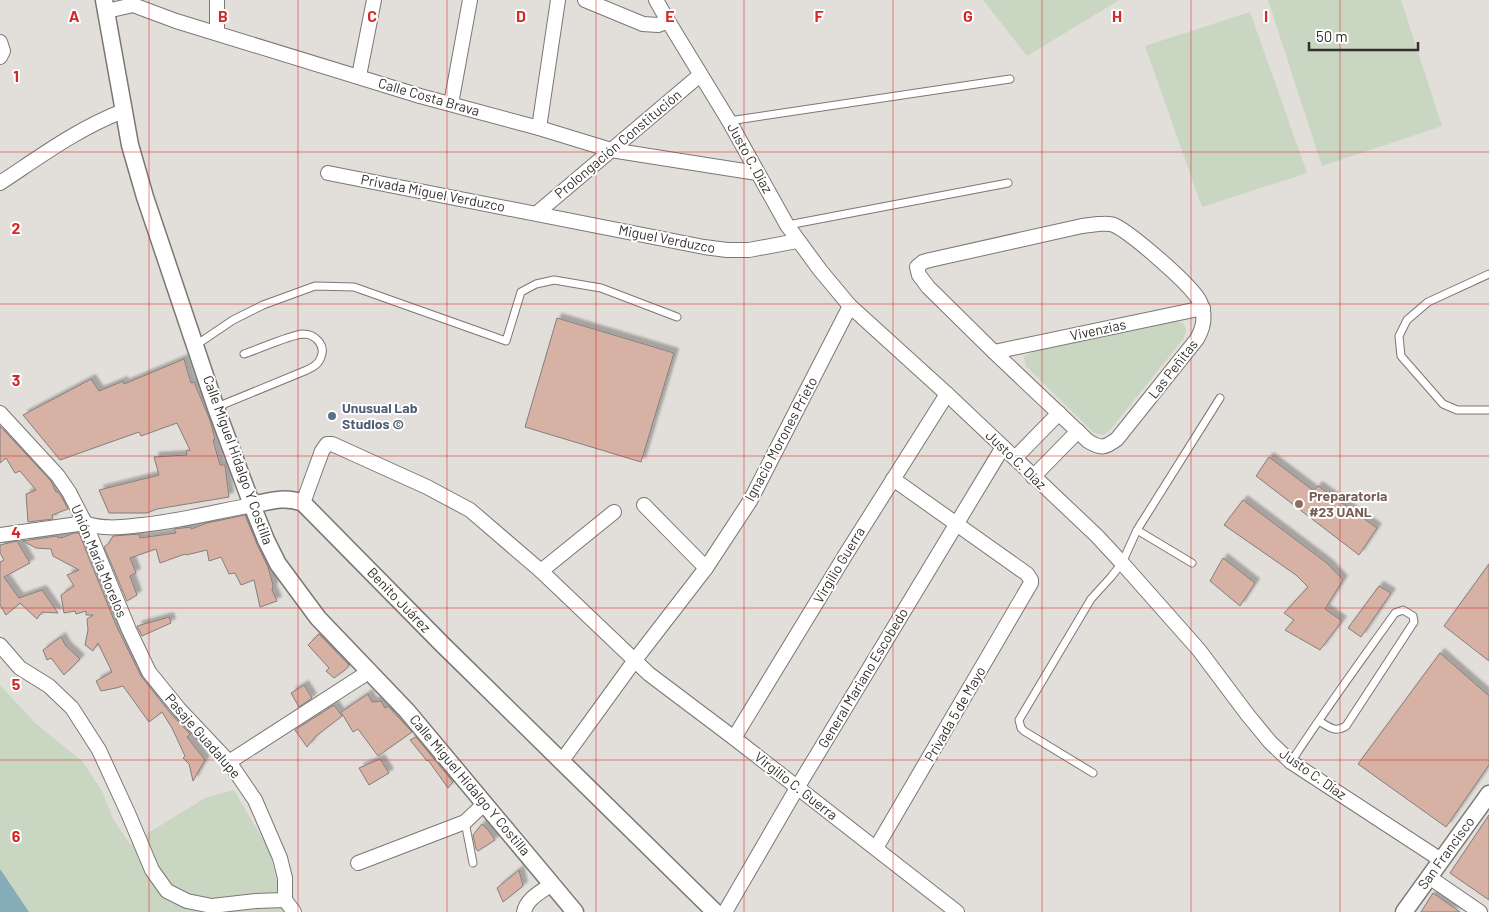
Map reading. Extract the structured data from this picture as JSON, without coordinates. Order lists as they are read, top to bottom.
{
  "streets": {
    "street": [
      "Calle Costa Brava",
      "Prolongación Constitución",
      "Justo C. Díaz",
      "Privada Miguel Verduzco",
      "Miguel Verduzco",
      "Vivenzias",
      "Las Peñitas",
      "Ignacio Morones Prieto",
      "Calle Miguel Hidalgo Y Costilla",
      "Unión María Morelos",
      "Virgilio Guerra",
      "Benito Juárez",
      "General Mariano Escobedo",
      "Privada 5 de Mayo",
      "Pasaje Guadalupe",
      "Virgilio C. Guerra",
      "San Francisco"
    ]
  },
  "crossings": [
    ["Calle Costa Brava", "Prolongación Constitución"],
    ["Calle Costa Brava", "Justo C. Díaz"],
    ["Calle Costa Brava", "Calle Miguel Hidalgo Y Costilla"],
    ["Prolongación Constitución", "Justo C. Díaz"],
    ["Prolongación Constitución", "Privada Miguel Verduzco"],
    ["Prolongación Constitución", "Miguel Verduzco"],
    ["Justo C. Díaz", "Miguel Verduzco"],
    ["Justo C. Díaz", "Ignacio Morones Prieto"],
    ["Justo C. Díaz", "Virgilio Guerra"],
    ["Justo C. Díaz", "General Mariano Escobedo"],
    ["Justo C. Díaz", "San Francisco"],
    ["Privada Miguel Verduzco", "Miguel Verduzco"],
    ["Vivenzias", "Las Peñitas"],
    ["Ignacio Morones Prieto", "Benito Juárez"],
    ["Ignacio Morones Prieto", "Virgilio C. Guerra"],
    ["Unión María Morelos", "Pasaje Guadalupe"],
    ["Virgilio Guerra", "Virgilio C. Guerra"],
    ["General Mariano Escobedo", "Privada 5 de Mayo"],
    ["General Mariano Escobedo", "Virgilio C. Guerra"],
    ["Privada 5 de Mayo", "Virgilio C. Guerra"]
  ],
  "places": ["Unusual Lab Studios ©", "Preparatoria #23 UANL"],
  "scale_bar": "50 m",
  "grid": {
    "columns": [
      "A",
      "B",
      "C",
      "D",
      "E",
      "F",
      "G",
      "H",
      "I"
    ],
    "rows": [
      "1",
      "2",
      "3",
      "4",
      "5",
      "6"
    ]
  }
}
